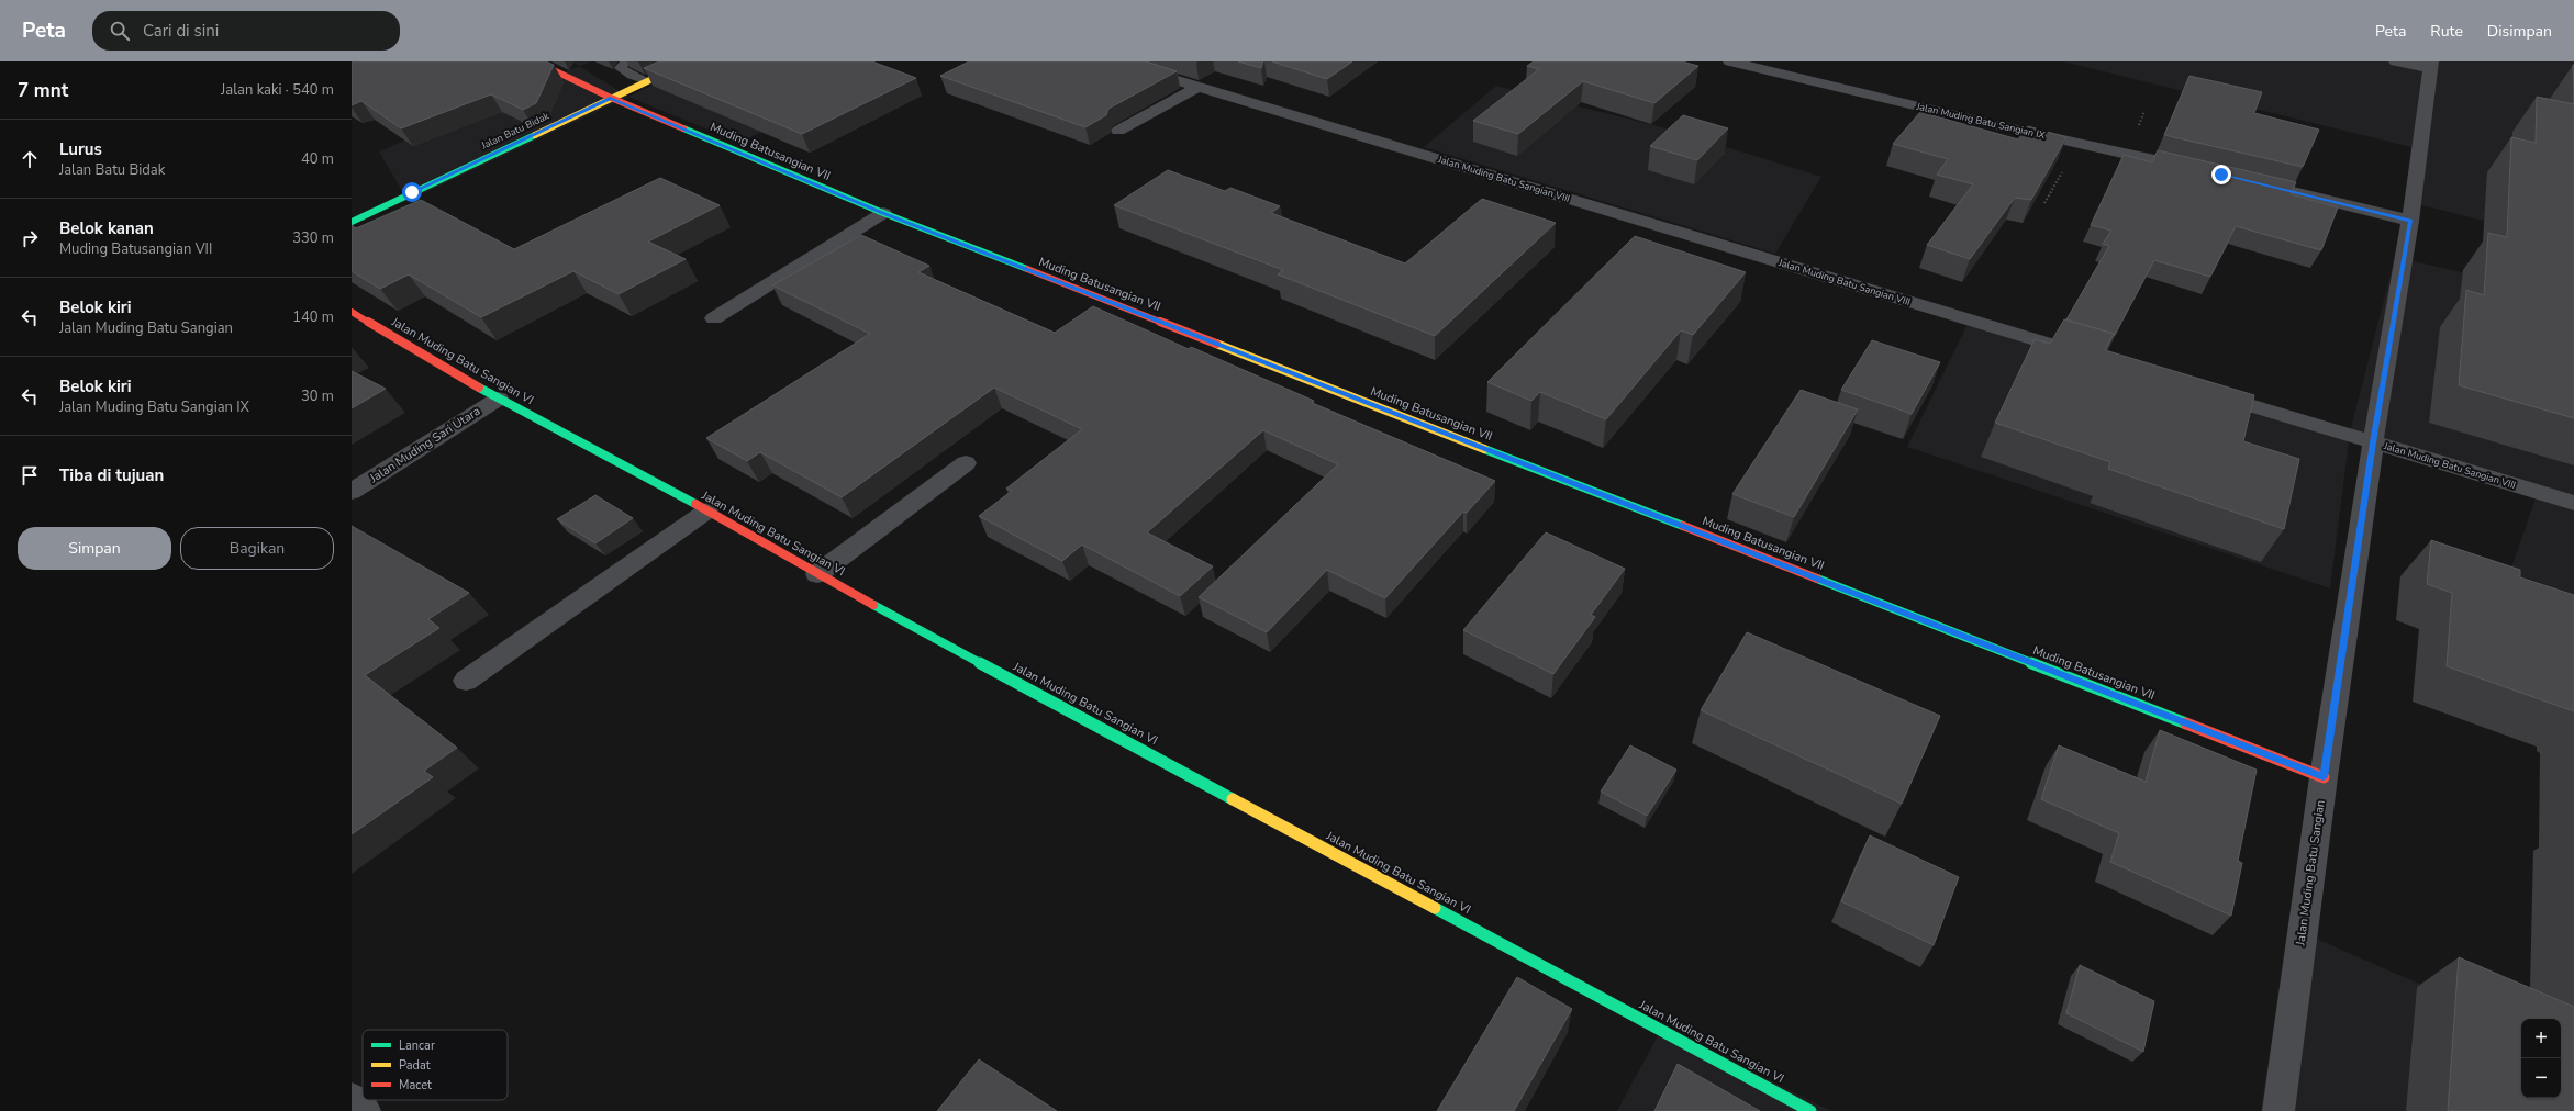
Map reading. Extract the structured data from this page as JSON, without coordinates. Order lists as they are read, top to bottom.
{
  "streets": {
    "street": [
      "Jalan Muding Batu Sangian IX",
      "Jalan Batu Bidak",
      "Muding Batusangian VII",
      "Jalan Muding Batu Sangian VIII",
      "Jalan Muding Batu Sangian VI",
      "Jalan Muding Sari Utara",
      "Jalan Muding Batu Sangian"
    ]
  },
  "crossings": [
    ["Jalan Batu Bidak", "Muding Batusangian VII"],
    ["Muding Batusangian VII", "Jalan Muding Batu Sangian"],
    ["Jalan Muding Batu Sangian VIII", "Jalan Muding Batu Sangian"],
    ["Jalan Muding Batu Sangian VI", "Jalan Muding Sari Utara"]
  ],
  "legend": ["Lancar", "Padat", "Macet"],
  "page": {
    "header": "Peta",
    "search": "Cari di sini",
    "nav": ["Peta", "Rute", "Disimpan"],
    "heading": ["7 mnt", "Jalan kaki · 540 m"],
    "list": [
      ["Lurus", "Jalan Batu Bidak", "40 m"],
      ["Belok kanan", "Muding Batusangian VII", "330 m"],
      ["Belok kiri", "Jalan Muding Batu Sangian", "140 m"],
      ["Belok kiri", "Jalan Muding Batu Sangian IX", "30 m"],
      "Tiba di tujuan"
    ],
    "buttons": ["Simpan", "Bagikan"],
    "map_buttons": ["+", "−"]
  }
}
